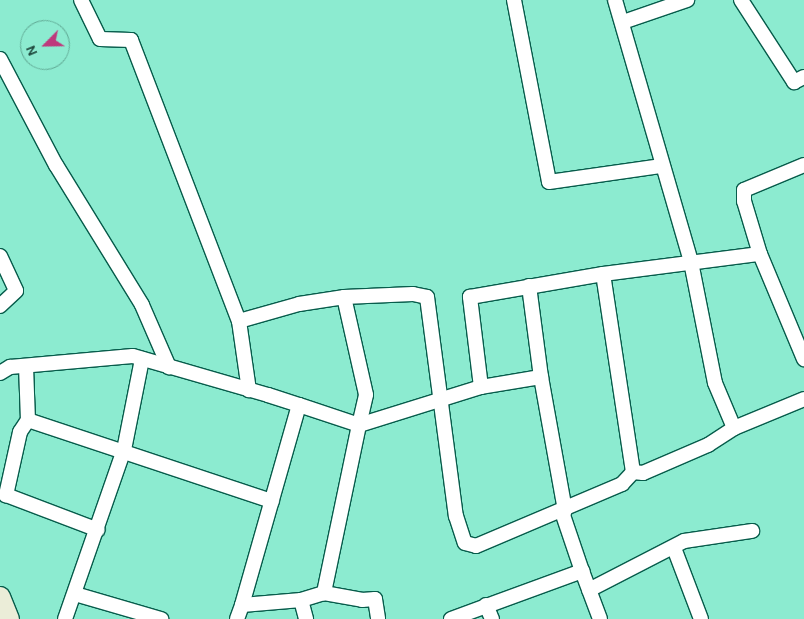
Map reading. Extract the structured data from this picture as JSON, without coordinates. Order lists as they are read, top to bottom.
{
  "north": "bottom left"
}
